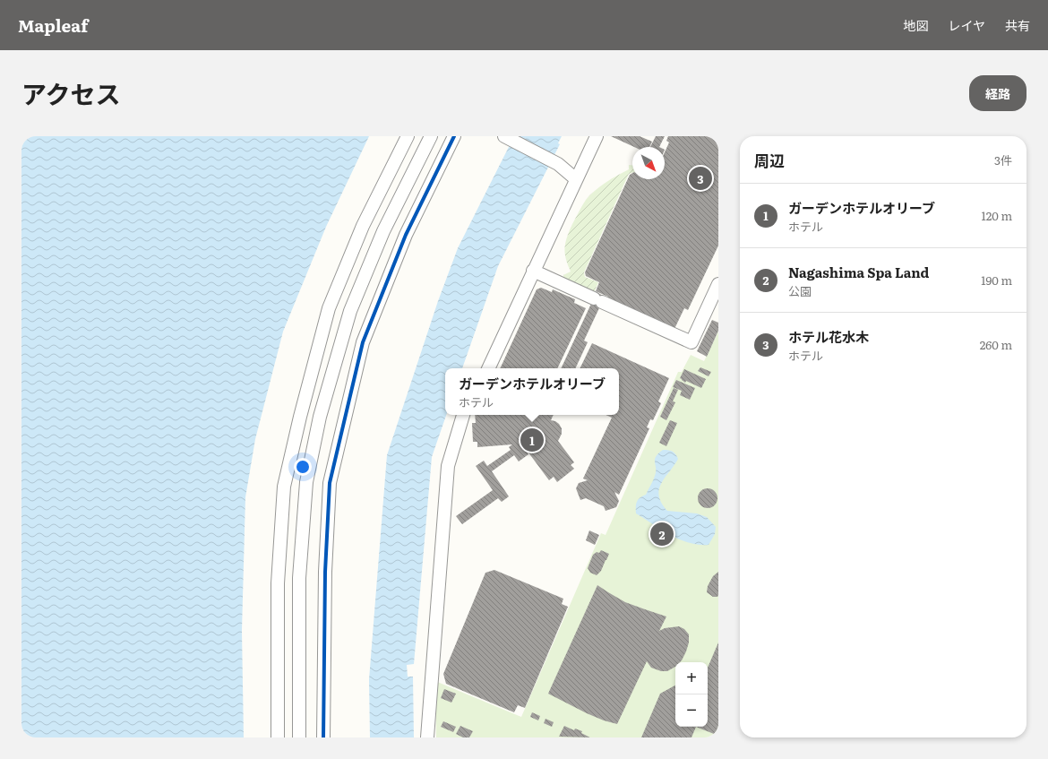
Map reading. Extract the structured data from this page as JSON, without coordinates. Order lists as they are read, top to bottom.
{
  "north": "bottom right",
  "page": {
    "header": "Mapleaf",
    "nav": ["地図", "レイヤ", "共有"],
    "title": "アクセス",
    "buttons": "経路",
    "heading": ["周辺", "3件"],
    "pins": ["3", "1", "2"],
    "list": [
      {
        "mark": "1",
        "name": "ガーデンホテルオリーブ",
        "note": "ホテル",
        "value": "120 m"
      },
      {
        "mark": "2",
        "name": "Nagashima Spa Land",
        "note": "公園",
        "value": "190 m"
      },
      {
        "mark": "3",
        "name": "ホテル花水木",
        "note": "ホテル",
        "value": "260 m"
      }
    ],
    "popup": ["ガーデンホテルオリーブ", "ホテル"],
    "map_buttons": ["+", "−"]
  }
}
